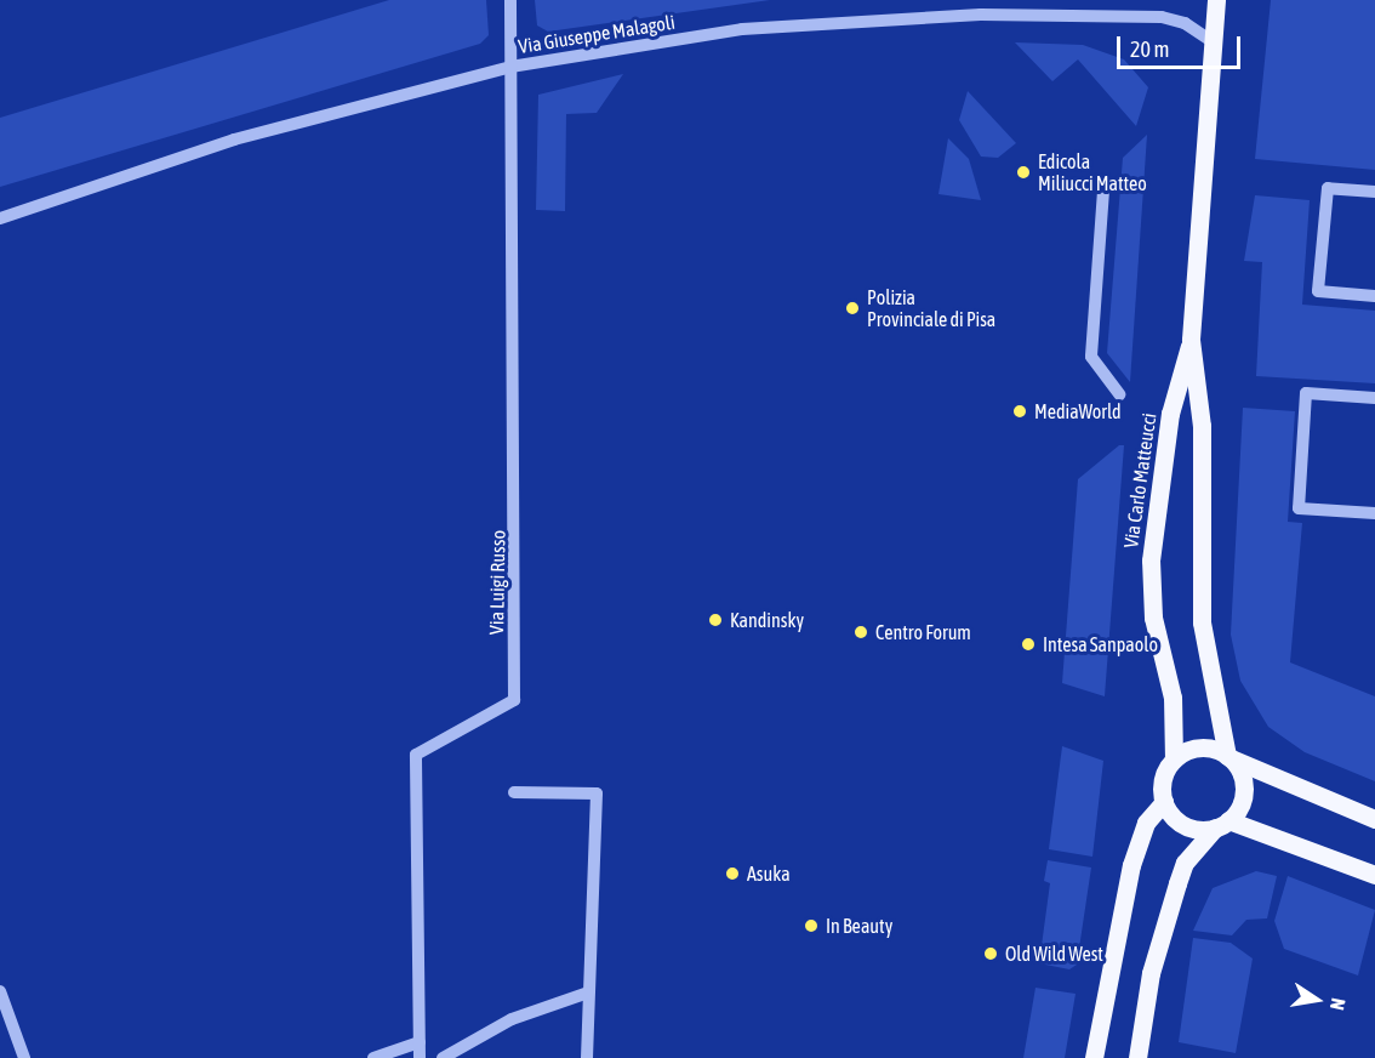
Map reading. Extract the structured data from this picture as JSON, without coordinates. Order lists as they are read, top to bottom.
{
  "streets": {
    "main road": ["Via Carlo Matteucci"],
    "street": ["Via Giuseppe Malagoli", "Via Luigi Russo"]
  },
  "crossings": [
    ["Via Giuseppe Malagoli", "Via Carlo Matteucci"],
    ["Via Giuseppe Malagoli", "Via Luigi Russo"]
  ],
  "places": [
    "Edicola Miliucci Matteo",
    "Polizia Provinciale di Pisa",
    "MediaWorld",
    "Kandinsky",
    "Centro Forum",
    "Intesa Sanpaolo",
    "Asuka",
    "In Beauty",
    "Old Wild West"
  ],
  "scale_bar": "20 m",
  "north": "right"
}
